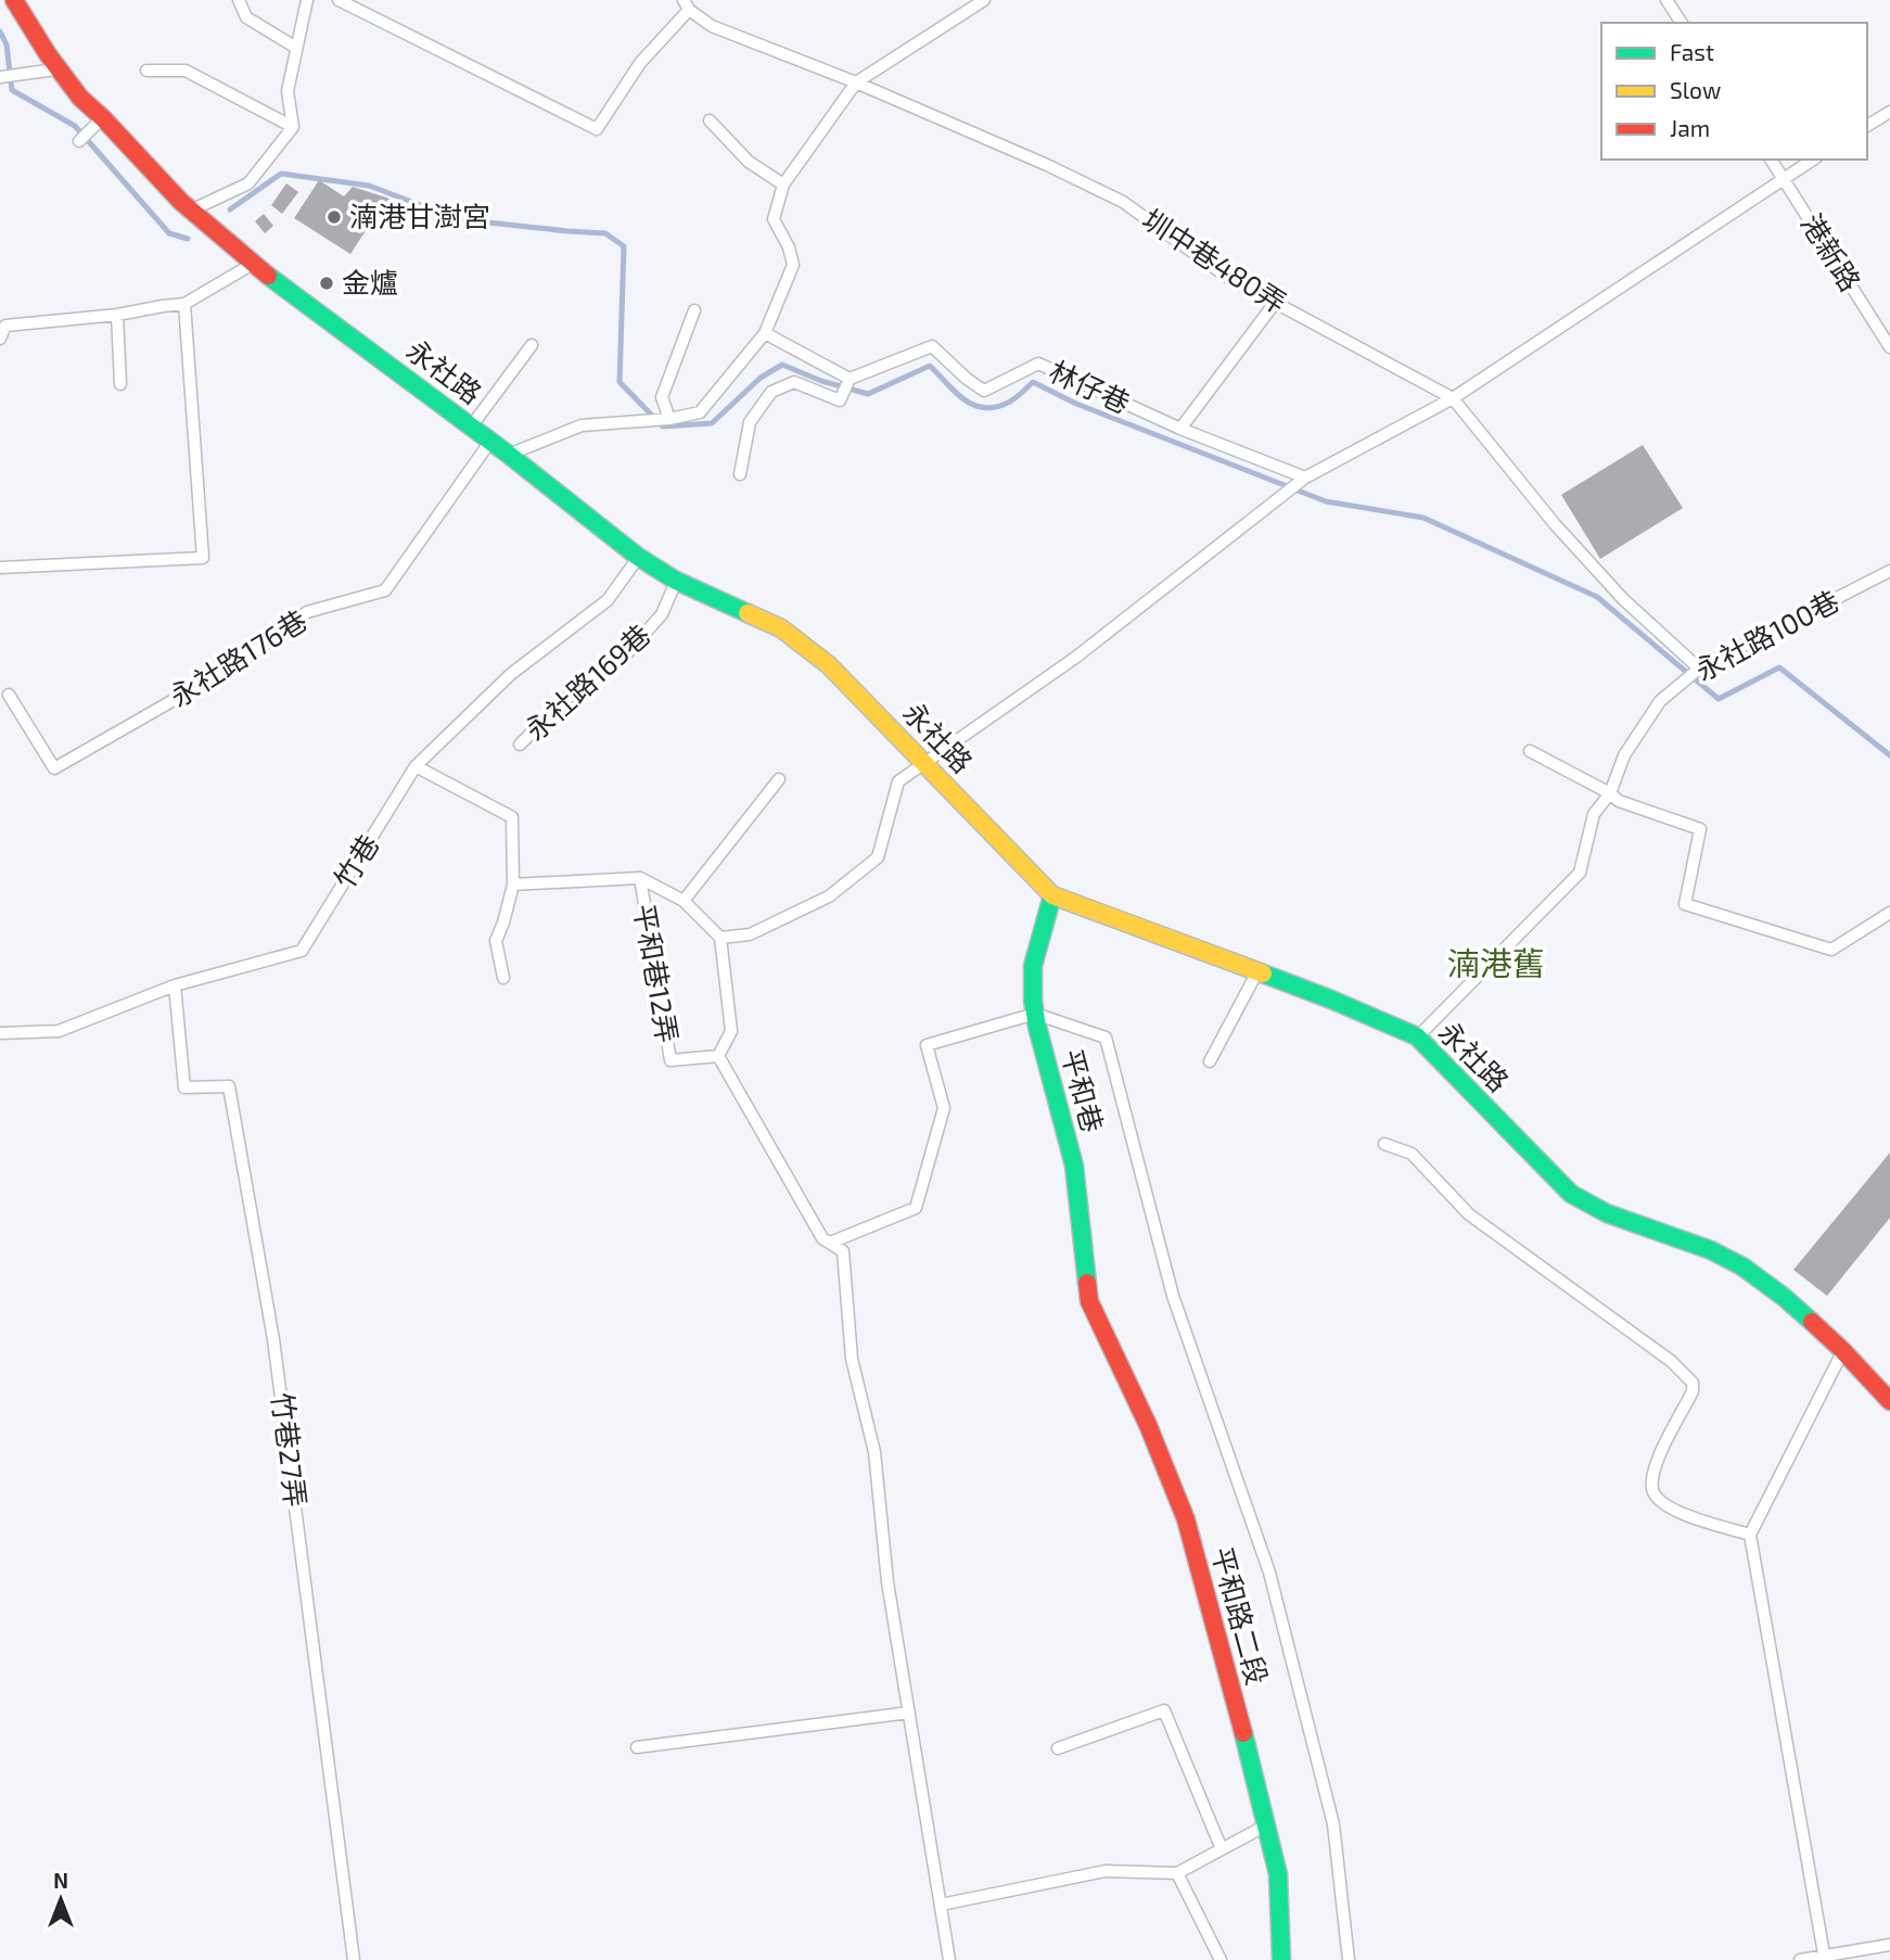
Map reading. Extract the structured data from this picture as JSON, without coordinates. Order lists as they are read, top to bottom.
{
  "streets": {
    "street": ["永社路", "平和巷", "平和路二段"],
    "lane": [
      "港新路",
      "圳中巷480弄",
      "林仔巷",
      "永社路100巷",
      "永社路176巷",
      "永社路169巷",
      "竹巷",
      "平和巷12弄",
      "竹巷27弄"
    ]
  },
  "crossings": [
    ["圳中巷480弄", "永社路100巷"],
    ["永社路", "永社路100巷"],
    ["永社路", "永社路176巷"],
    ["永社路", "永社路169巷"],
    ["永社路", "竹巷"],
    ["永社路", "平和巷"],
    ["竹巷", "竹巷27弄"],
    ["平和巷", "平和路二段"]
  ],
  "districts": ["湳港舊"],
  "places": ["湳港甘澍宮", "金爐"],
  "legend": ["Fast", "Slow", "Jam"],
  "north": "top"
}
